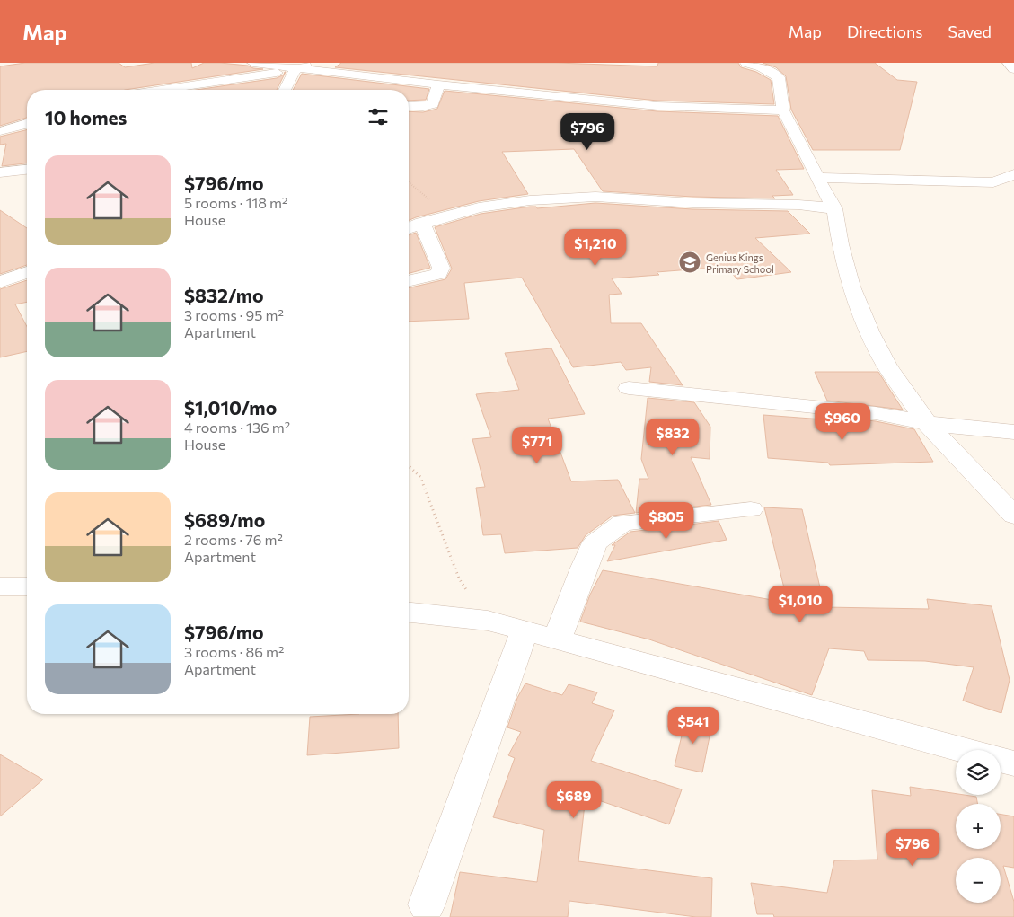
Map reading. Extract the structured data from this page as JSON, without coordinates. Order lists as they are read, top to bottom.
{
  "places": {
    "school or university": ["Genius Kings Primary School"]
  },
  "page": {
    "header": "Map",
    "nav": ["Map", "Directions", "Saved"],
    "heading": "10 homes",
    "price": [
      "$796",
      "$1,210",
      "$960",
      "$832",
      "$771",
      "$805",
      "$1,010",
      "$541",
      "$689",
      "$796"
    ],
    "list": [
      {
        "name": "$796/mo",
        "note": "5 rooms · 118 m² · House"
      },
      {
        "name": "$832/mo",
        "note": "3 rooms · 95 m² · Apartment"
      },
      {
        "name": "$1,010/mo",
        "note": "4 rooms · 136 m² · House"
      },
      {
        "name": "$689/mo",
        "note": "2 rooms · 76 m² · Apartment"
      },
      {
        "name": "$796/mo",
        "note": "3 rooms · 86 m² · Apartment"
      }
    ],
    "map_buttons": ["+", "−"]
  }
}
